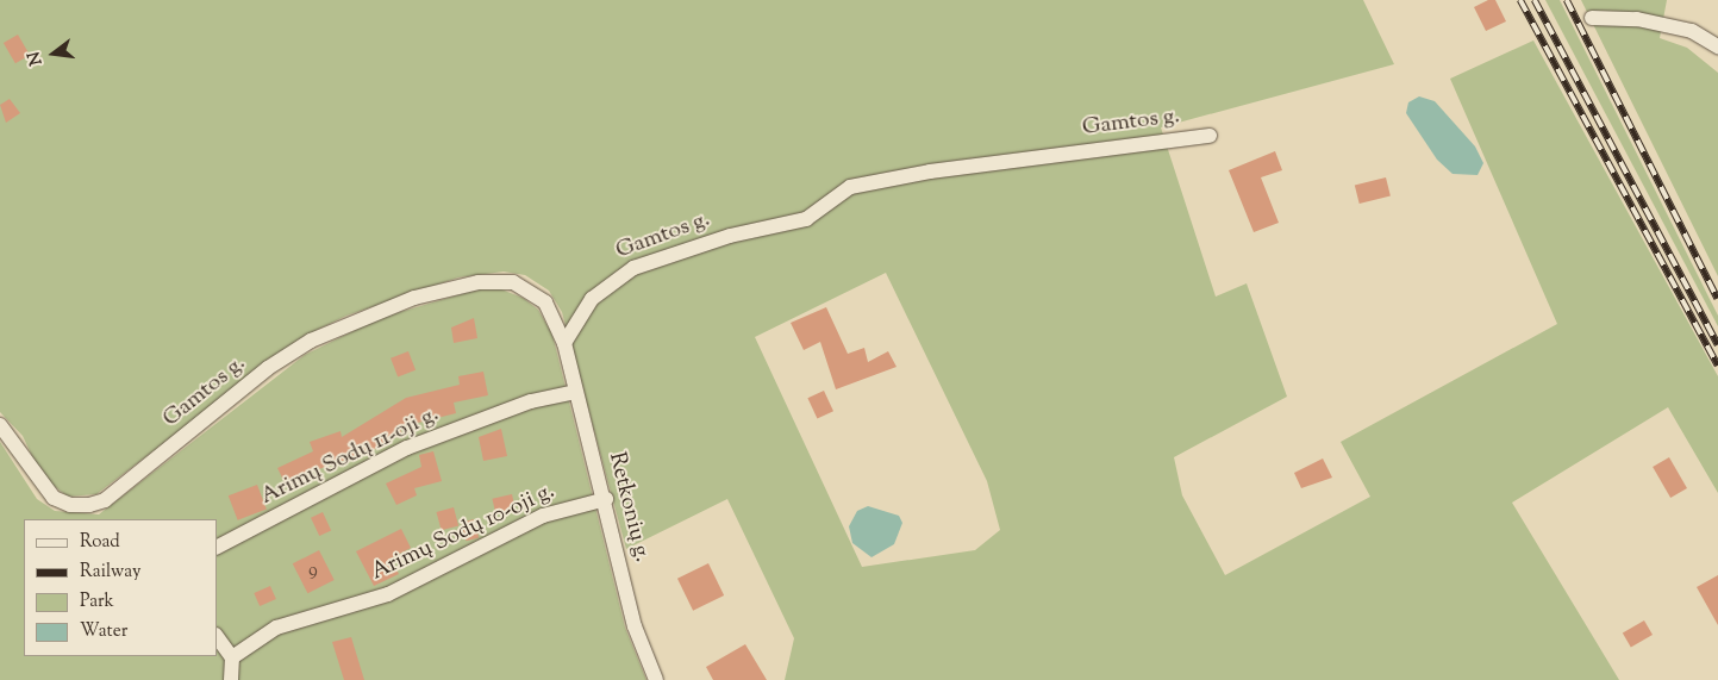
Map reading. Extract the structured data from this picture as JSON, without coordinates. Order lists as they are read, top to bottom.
{
  "streets": {
    "street": [
      "Gamtos g.",
      "Arimų Sodų 11-oji g.",
      "Retkonių g.",
      "Arimų Sodų 10-oji g."
    ]
  },
  "crossings": [
    ["Gamtos g.", "Retkonių g."],
    ["Arimų Sodų 11-oji g.", "Retkonių g."],
    ["Retkonių g.", "Arimų Sodų 10-oji g."]
  ],
  "house_numbers": ["9"],
  "legend": [
    "Road",
    "Railway",
    "Park",
    "Water"
  ],
  "north": "left"
}
